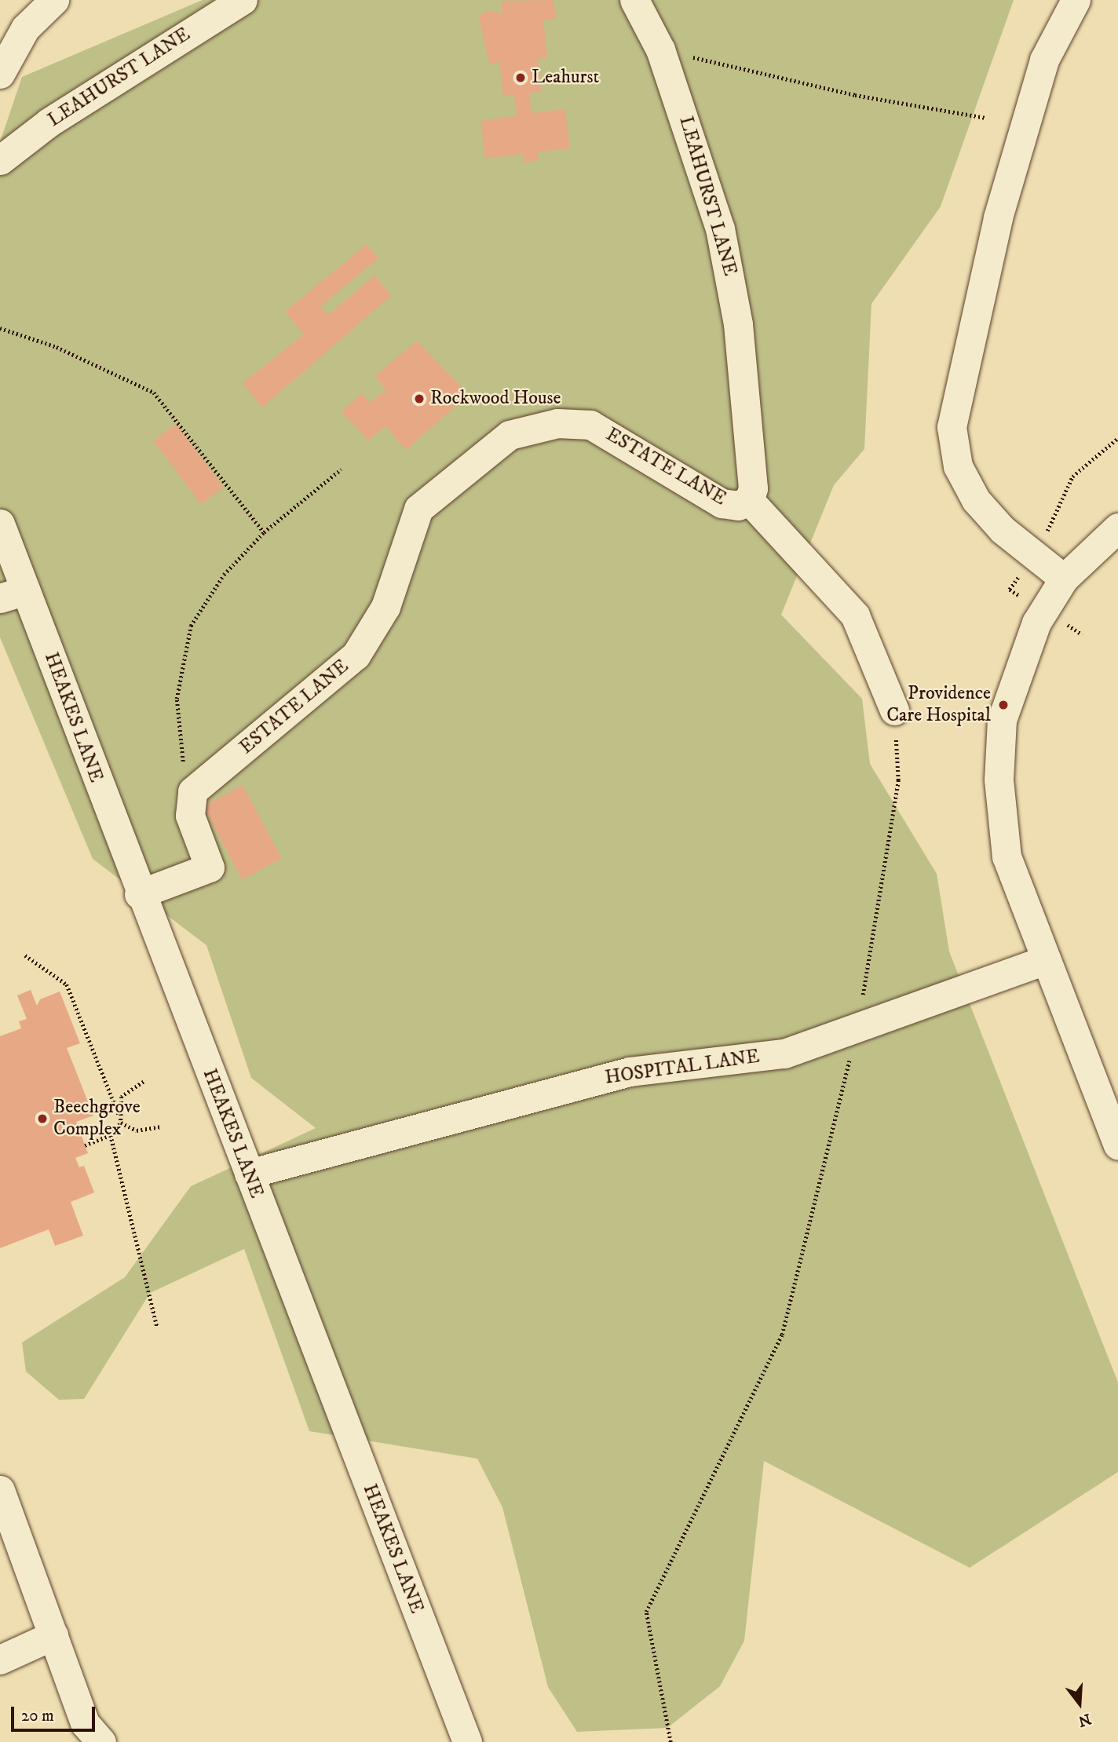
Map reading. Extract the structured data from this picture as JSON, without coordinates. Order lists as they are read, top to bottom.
{
  "streets": {
    "lane": [
      "LEAHURST LANE",
      "ESTATE LANE",
      "HEAKES LANE",
      "HOSPITAL LANE"
    ]
  },
  "crossings": [
    ["LEAHURST LANE", "ESTATE LANE"],
    ["HEAKES LANE", "HOSPITAL LANE"]
  ],
  "places": [
    "Leahurst",
    "Rockwood House",
    "Providence Care Hospital",
    "Beechgrove Complex"
  ],
  "scale_bar": "20 m",
  "north": "bottom"
}
